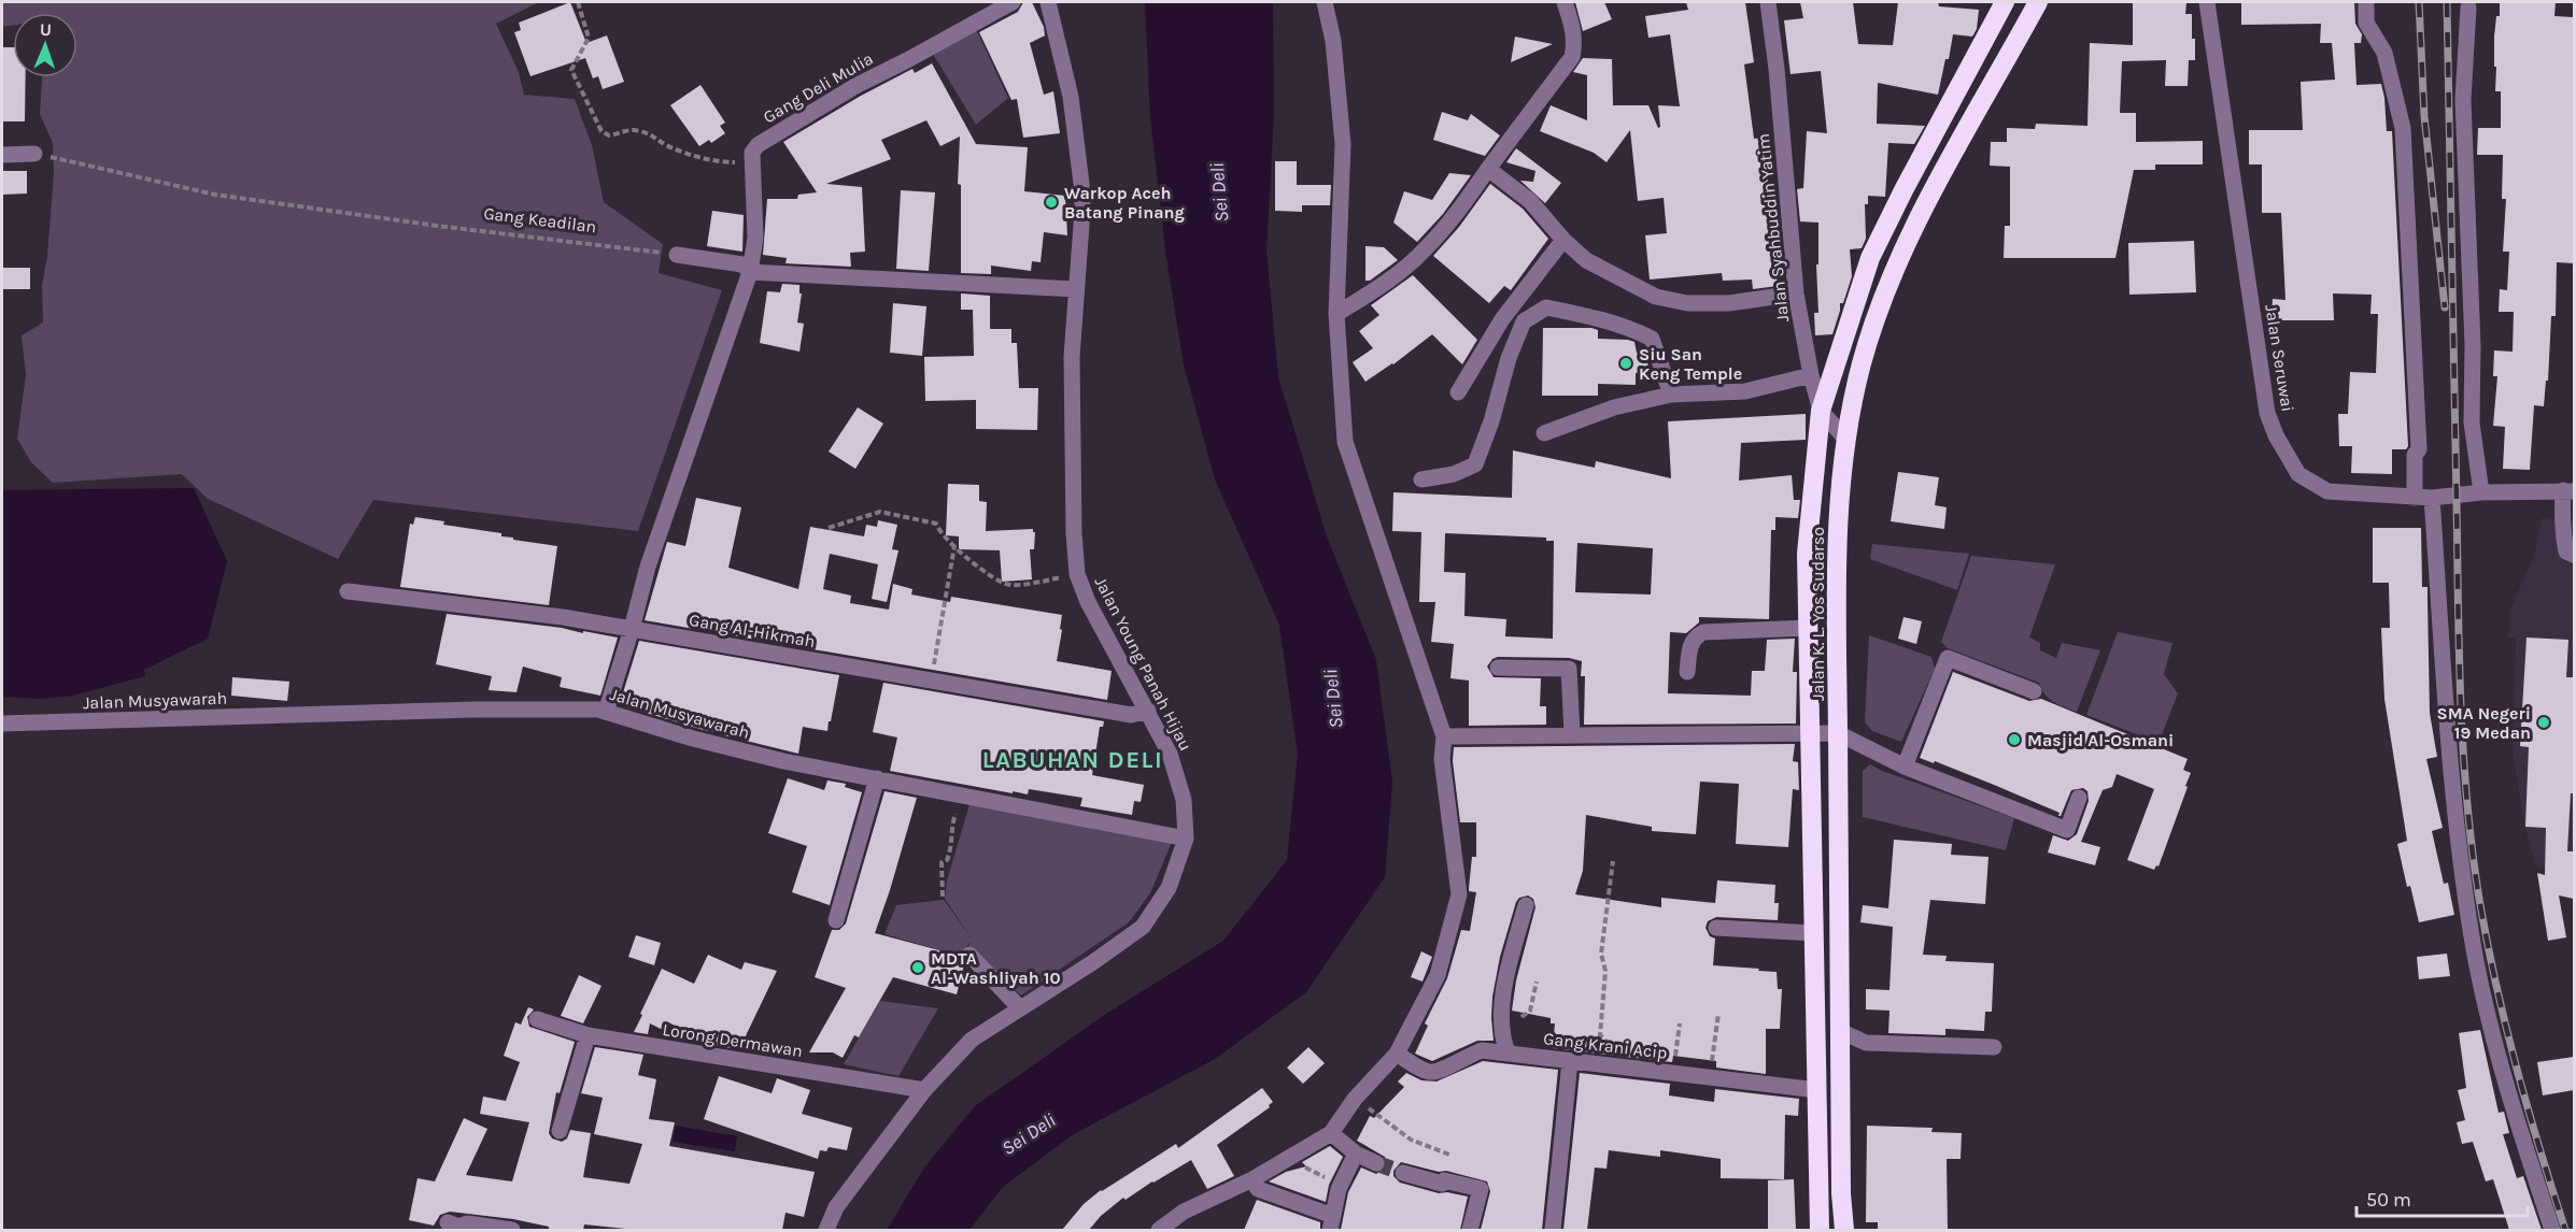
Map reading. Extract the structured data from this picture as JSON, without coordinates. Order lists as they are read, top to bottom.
{
  "streets": {
    "highway": ["Jalan K. L. Yos Sudarso"],
    "street": [
      "Gang Deli Mulia",
      "Jalan Syahbuddin Yatim",
      "Jalan Seruwai",
      "Gang Al-Hikmah",
      "Jalan Young Panah Hijau",
      "Jalan Musyawarah",
      "Lorong Dermawan",
      "Gang Krani Acip"
    ],
    "path": ["Gang Keadilan"]
  },
  "crossings": [
    ["Jalan Syahbuddin Yatim", "Jalan K. L. Yos Sudarso"],
    ["Jalan K. L. Yos Sudarso", "Gang Krani Acip"],
    ["Gang Al-Hikmah", "Jalan Young Panah Hijau"],
    ["Jalan Young Panah Hijau", "Jalan Musyawarah"],
    ["Jalan Young Panah Hijau", "Lorong Dermawan"]
  ],
  "districts": ["LABUHAN DELI"],
  "water": ["Sei Deli"],
  "places": [
    "Warkop Aceh Batang Pinang",
    "Siu San Keng Temple",
    "SMA Negeri 19 Medan",
    "Masjid Al-Osmani",
    "MDTA Al-Washliyah 10"
  ],
  "scale_bar": "50 m",
  "north": "top"
}
